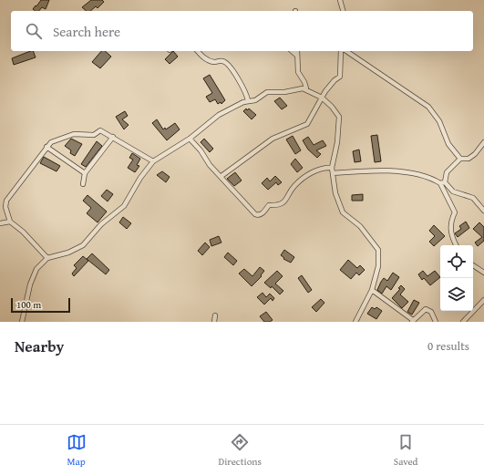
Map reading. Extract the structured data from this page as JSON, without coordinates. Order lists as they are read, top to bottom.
{
  "scale_bar": "100 m",
  "page": {
    "search": "Search here",
    "scale": "100 m",
    "heading": ["Nearby", "0 results"],
    "nav": ["Map", "Directions", "Saved"]
  }
}
